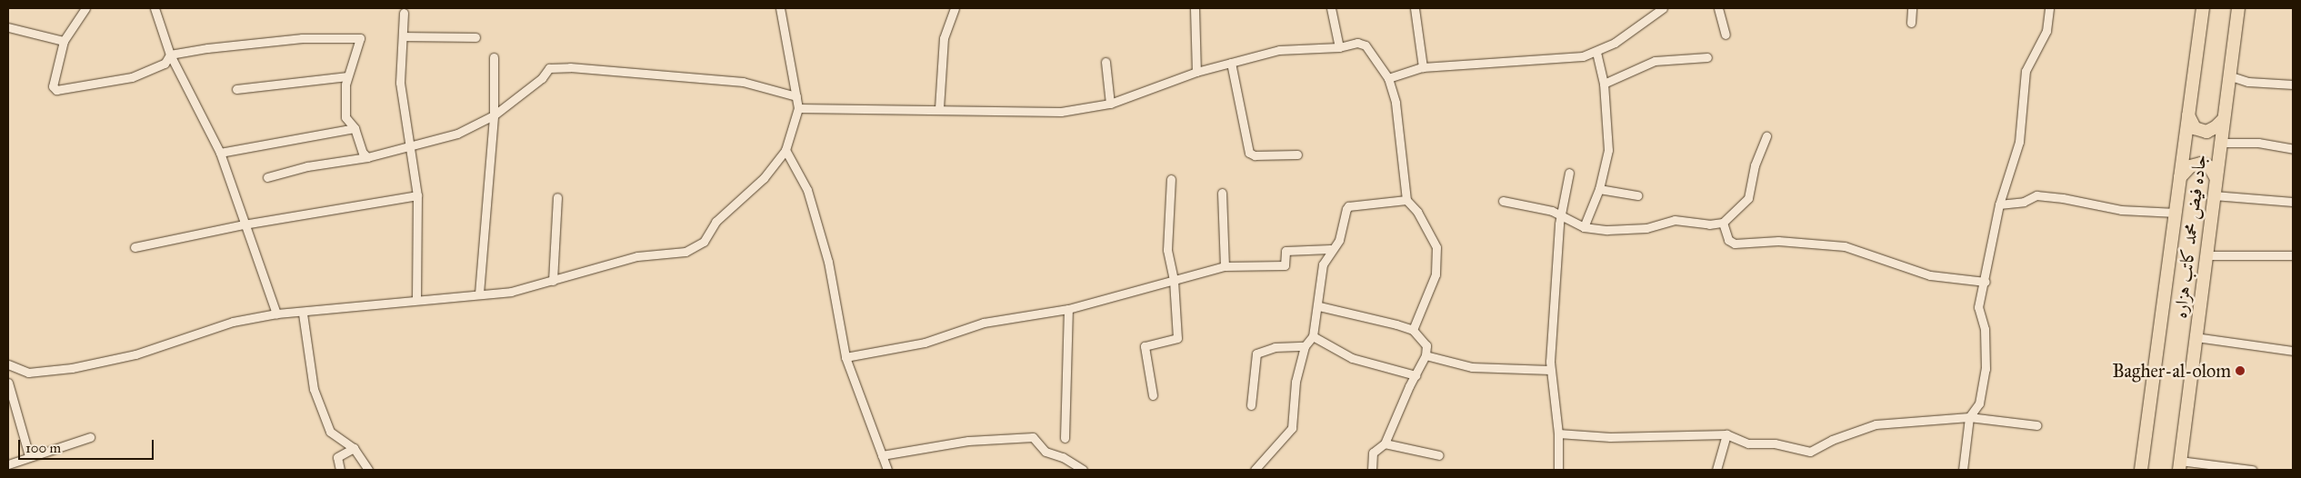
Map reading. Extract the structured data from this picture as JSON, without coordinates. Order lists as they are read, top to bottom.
{
  "streets": {
    "main road": ["جاده فیض محمد کاتب هزاره"]
  },
  "places": ["Bagher-al-olom"],
  "scale_bar": "100 m"
}
